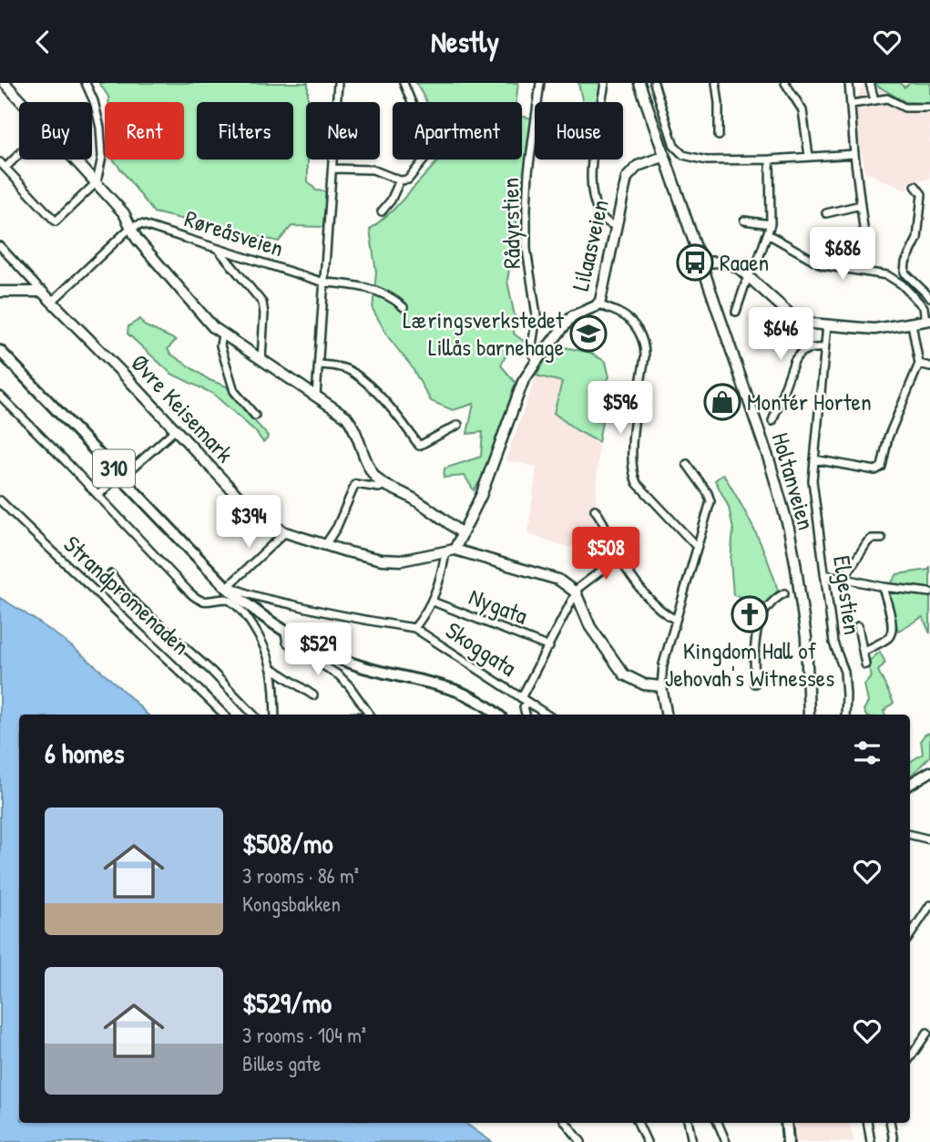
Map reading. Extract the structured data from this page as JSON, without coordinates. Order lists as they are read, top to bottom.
{
  "streets": {
    "main road": [
      "Lilaasveien",
      "Øvre Keisemark",
      "310",
      "Holtanveien"
    ],
    "street": [
      "Rådyrstien",
      "Røreåsveien",
      "Strandpromenaden",
      "Elgestien",
      "Nygata",
      "Skoggata"
    ]
  },
  "crossings": [
    ["Rådyrstien", "Lilaasveien"],
    ["Lilaasveien", "Øvre Keisemark"],
    ["Lilaasveien", "Holtanveien"]
  ],
  "places": {
    "bus stop": ["Raaen"],
    "school or university": ["Læringsverkstedet Lillås barnehage"],
    "shop": ["Montér Horten"],
    "church": ["Kingdom Hall of Jehovah's Witnesses"]
  },
  "page": {
    "header": "Nestly",
    "chip": [
      "Buy",
      "Rent",
      "Filters",
      "New",
      "Apartment",
      "House"
    ],
    "price": [
      "$686",
      "$646",
      "$596",
      "$394",
      "$508",
      "$529"
    ],
    "heading": "6 homes",
    "list": [
      {
        "name": "$508/mo",
        "note": "3 rooms · 86 m² · Kongsbakken"
      },
      {
        "name": "$529/mo",
        "note": "3 rooms · 104 m² · Billes gate"
      }
    ]
  }
}
